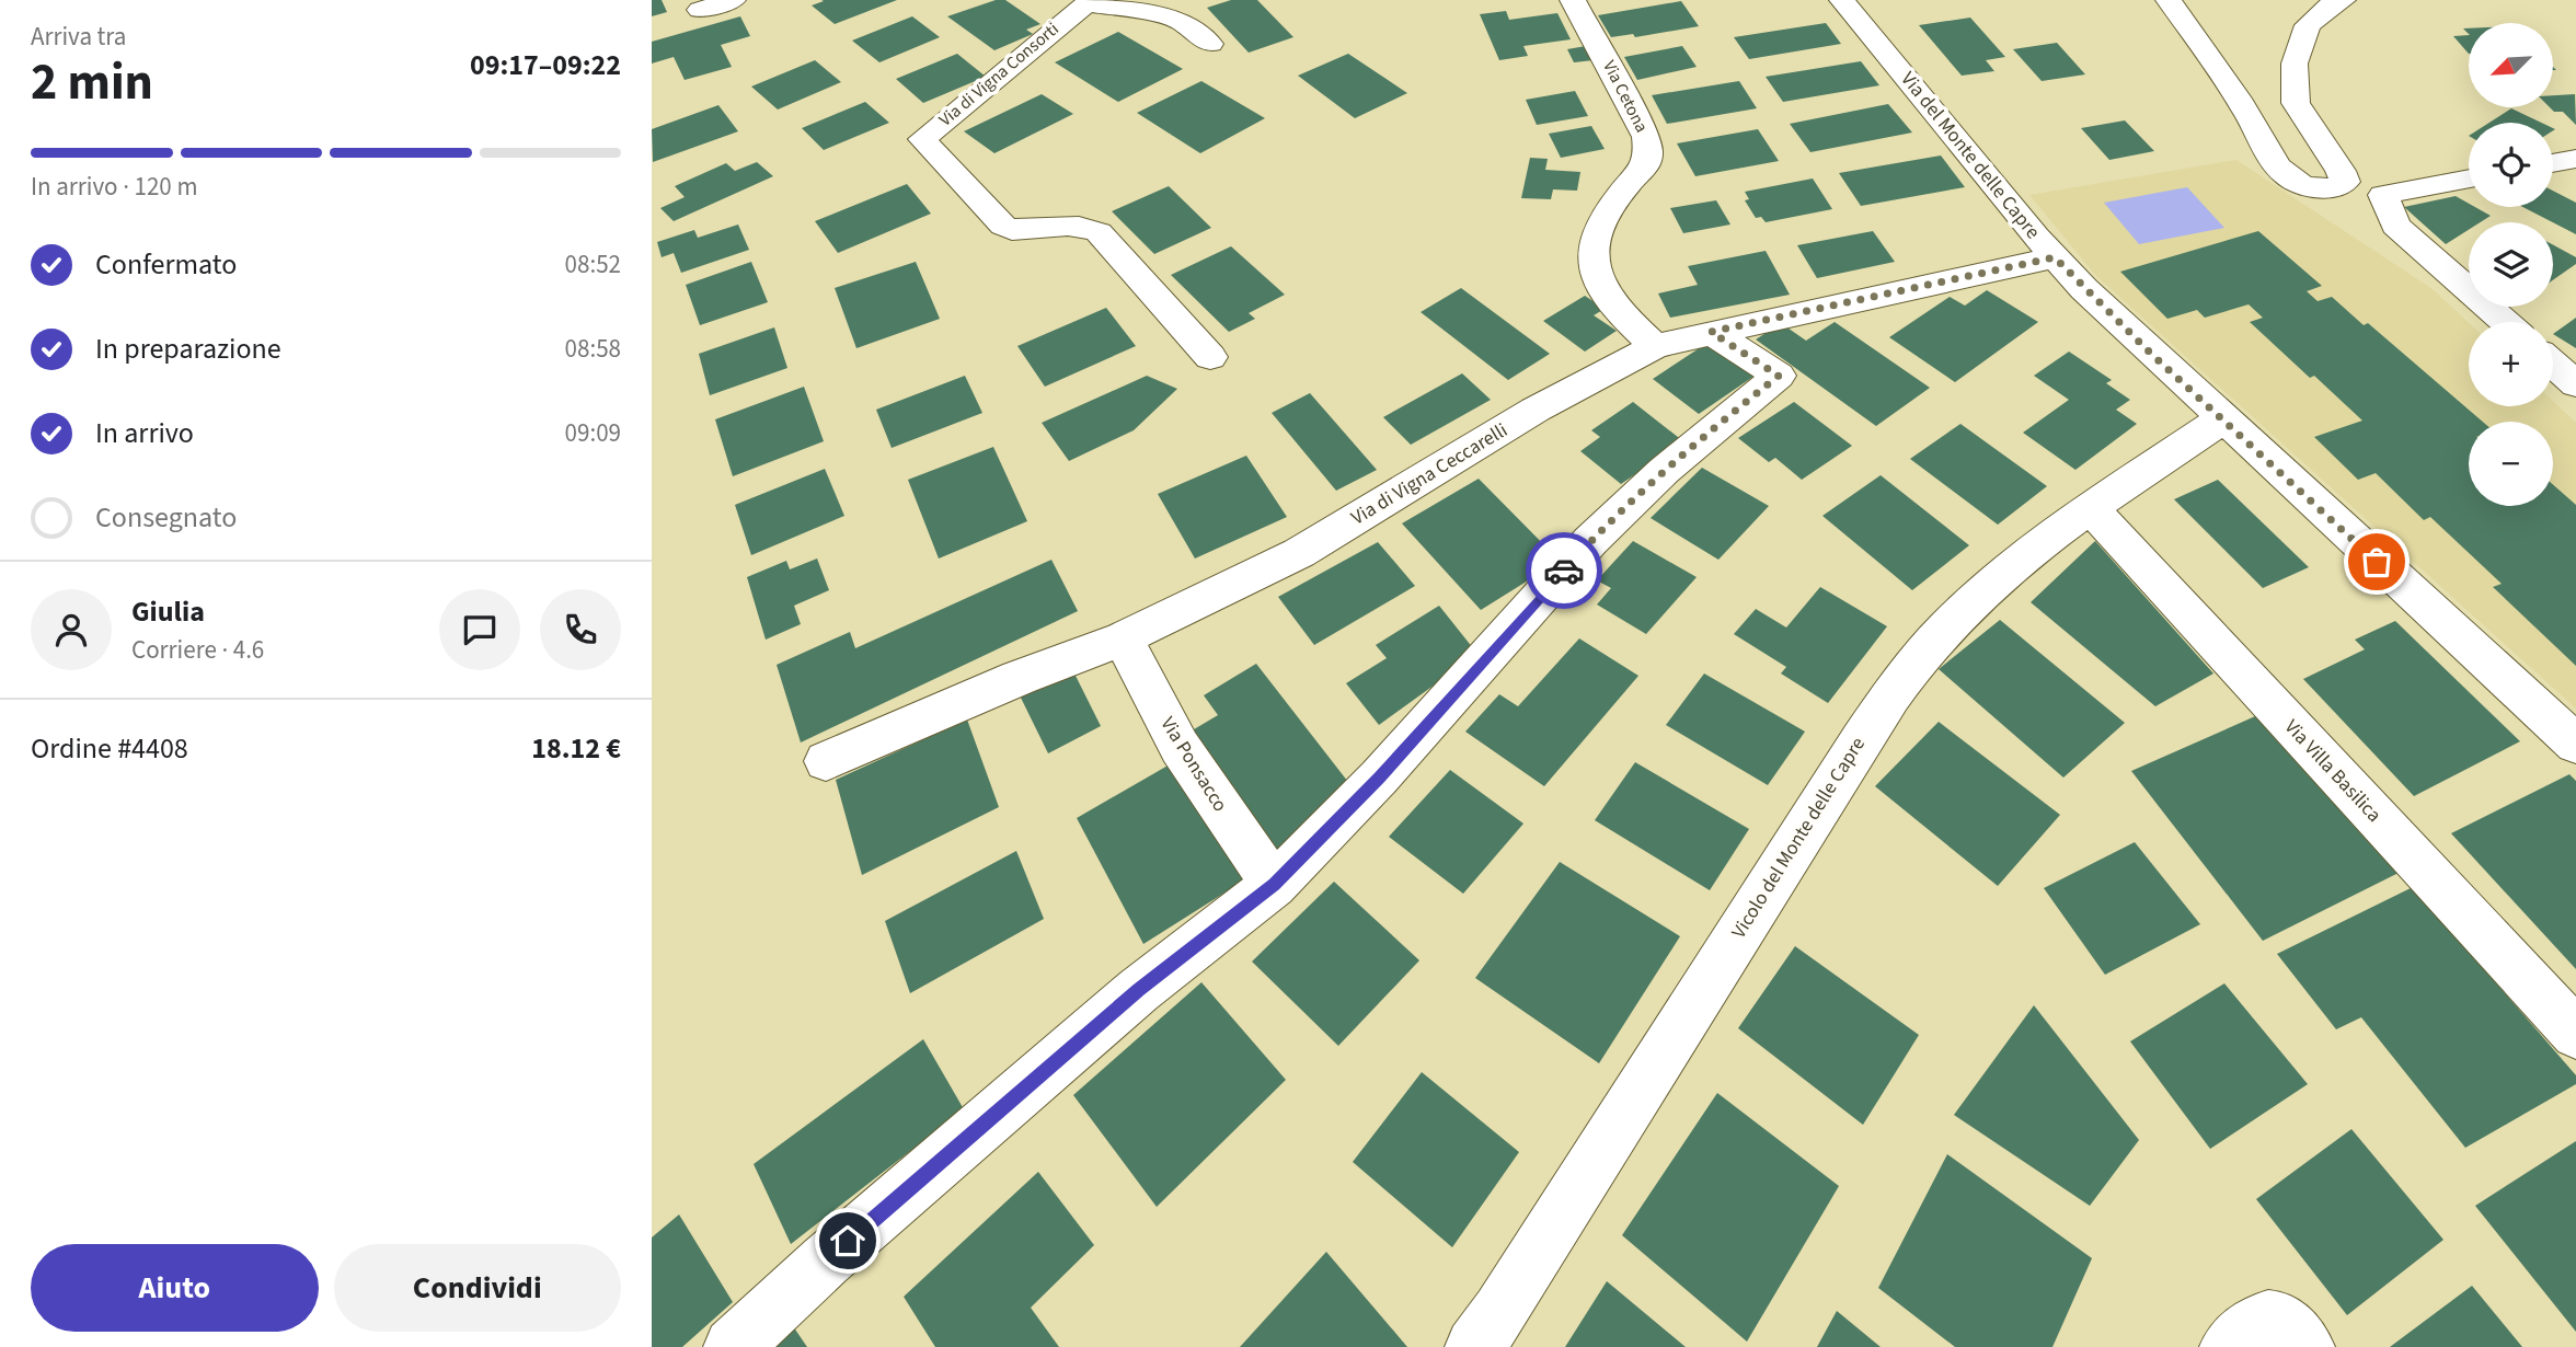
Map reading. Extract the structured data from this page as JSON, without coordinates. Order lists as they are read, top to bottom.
{
  "streets": {
    "street": [
      "Via di Vigna Consorti",
      "Via Cetona",
      "Via del Monte delle Capre",
      "Via di Vigna Ceccarelli",
      "Via Ponsacco",
      "Via Villa Basilica",
      "Vicolo del Monte delle Capre"
    ]
  },
  "crossings": [
    ["Via Cetona", "Via di Vigna Ceccarelli"],
    ["Via del Monte delle Capre", "Via di Vigna Ceccarelli"],
    ["Via del Monte delle Capre", "Vicolo del Monte delle Capre"],
    ["Via di Vigna Ceccarelli", "Via Ponsacco"],
    ["Via Villa Basilica", "Vicolo del Monte delle Capre"]
  ],
  "north": "bottom left",
  "page": {
    "heading": ["2 min", "Arriva tra", "09:17–09:22"],
    "panel": [
      "Giulia",
      "Corriere · 4.6",
      "Ordine #4408",
      "18.12 €"
    ],
    "map_buttons": ["+", "−"],
    "bar": "In arrivo · 120 m",
    "list": [
      ["Confermato", "08:52"],
      ["In preparazione", "08:58"],
      ["In arrivo", "09:09"],
      "Consegnato"
    ],
    "buttons": ["Aiuto", "Condividi"]
  }
}
